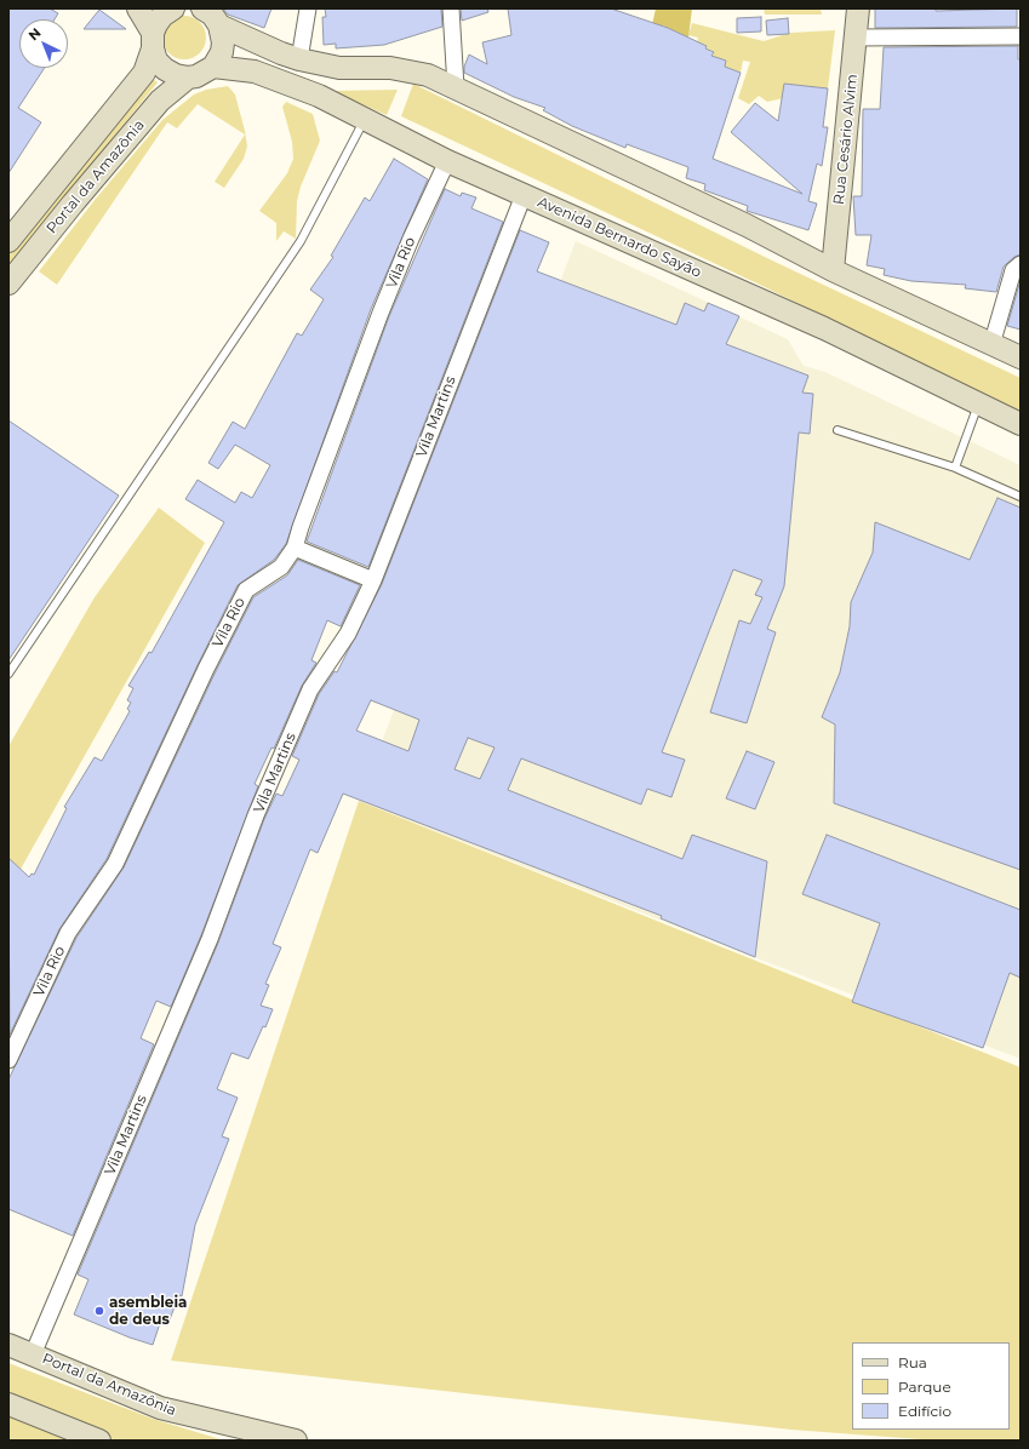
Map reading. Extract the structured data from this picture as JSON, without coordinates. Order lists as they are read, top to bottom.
{
  "streets": {
    "street": [
      "Rua Cesário Alvim",
      "Portal da Amazônia",
      "Avenida Bernardo Sayão",
      "Vila Rio",
      "Vila Martins"
    ]
  },
  "crossings": [
    ["Portal da Amazônia", "Avenida Bernardo Sayão"],
    ["Portal da Amazônia", "Vila Martins"],
    ["Avenida Bernardo Sayão", "Vila Rio"],
    ["Avenida Bernardo Sayão", "Vila Martins"]
  ],
  "places": ["asembleia de deus"],
  "legend": ["Rua", "Parque", "Edifício"],
  "north": "top left"
}
